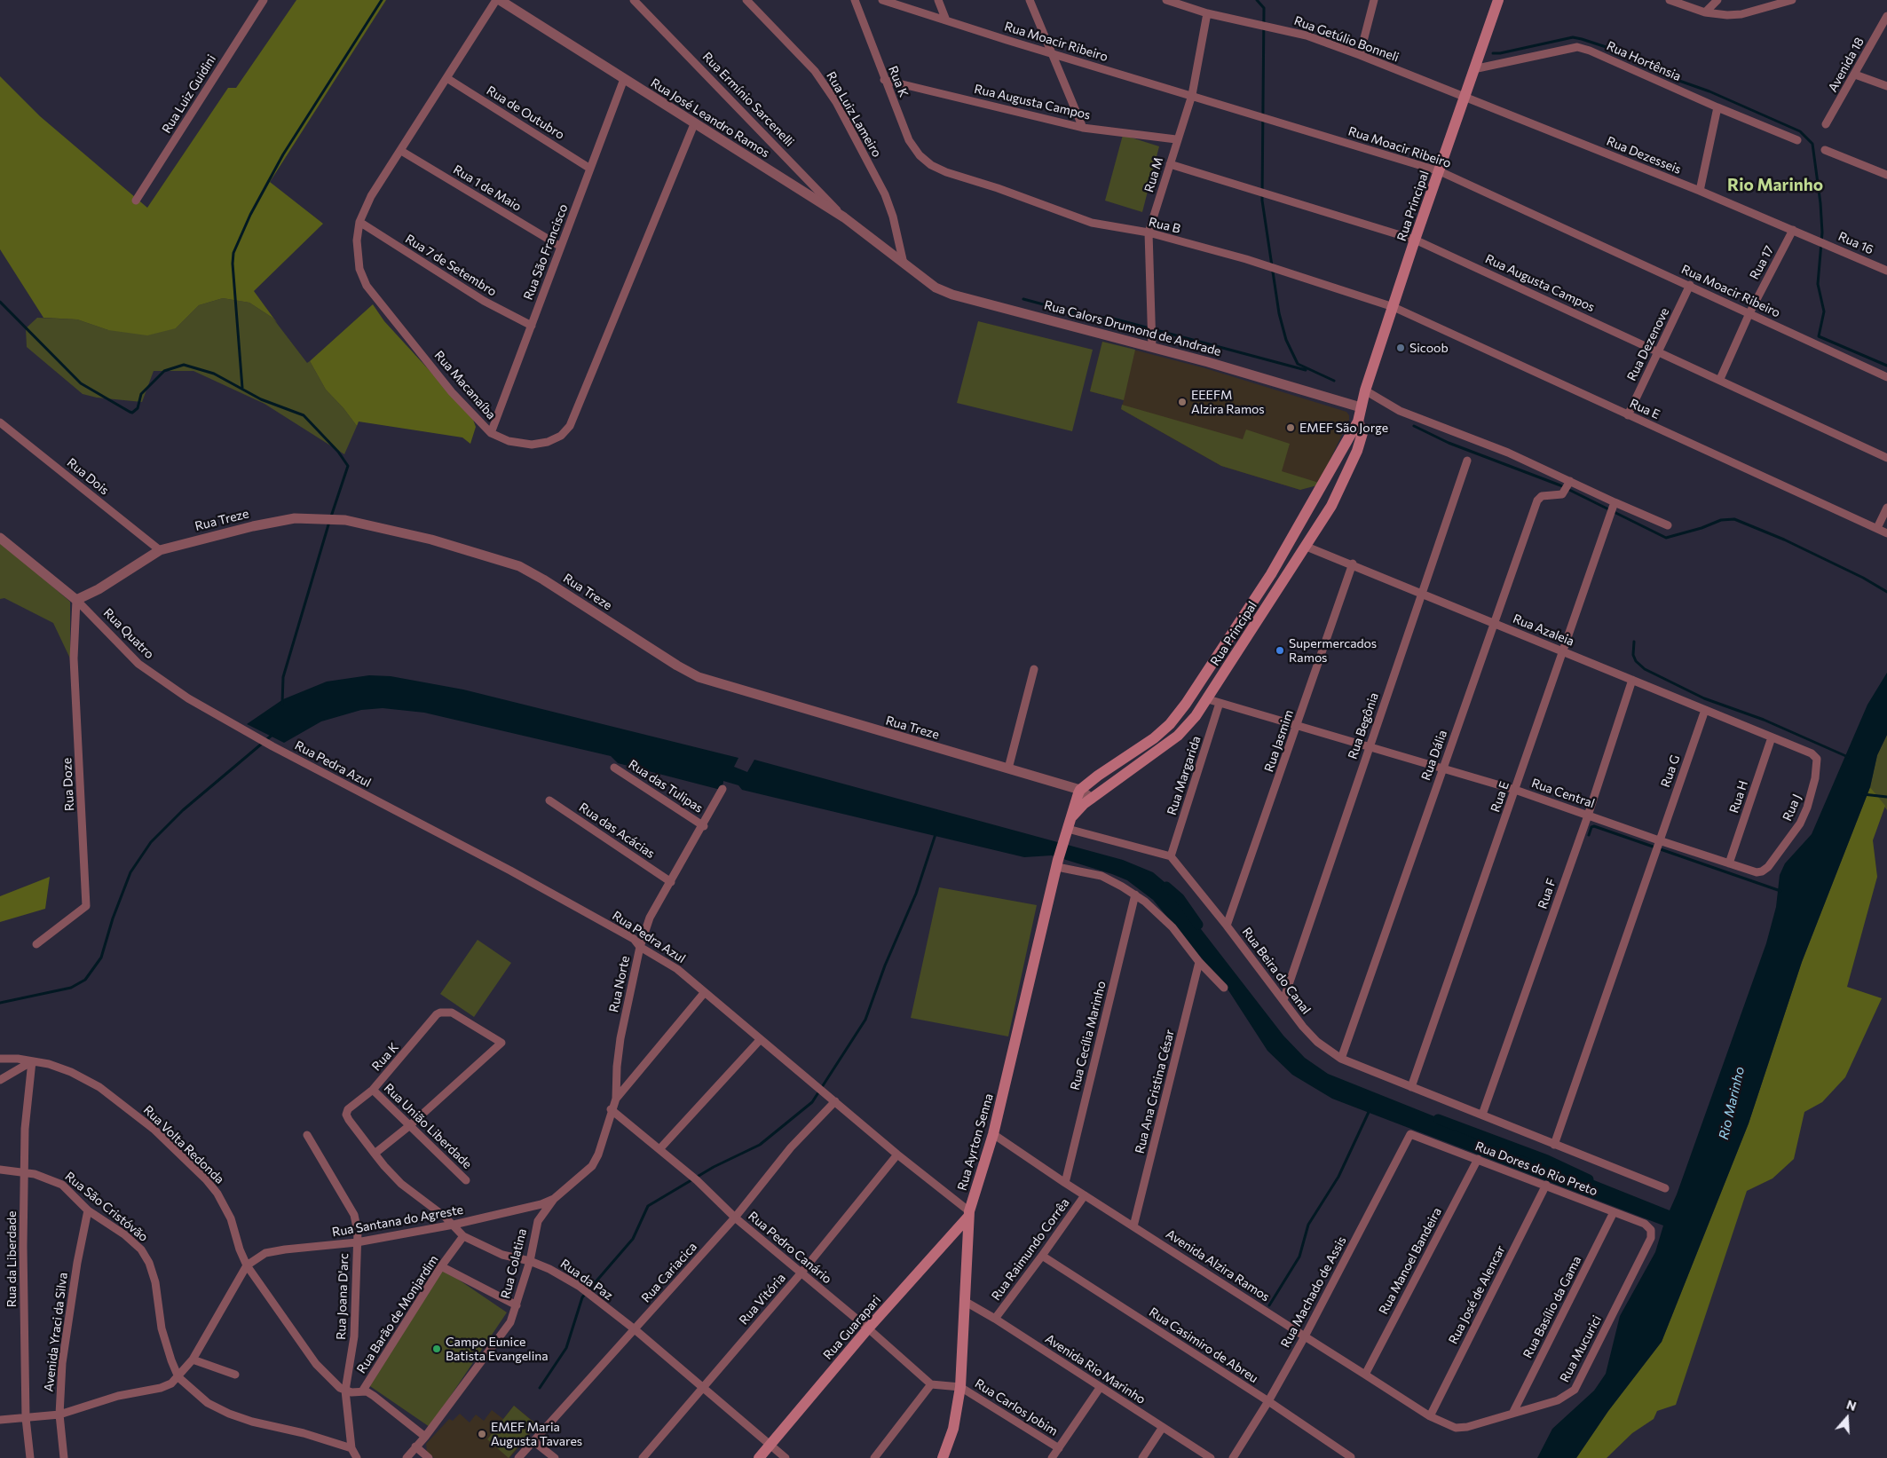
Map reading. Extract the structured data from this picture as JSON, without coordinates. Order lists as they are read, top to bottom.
{
  "streets": {
    "main road": ["Rua Principal", "Rua Ayrton Senna", "Rua Guarapari"],
    "street": [
      "Rua Getúlio Bonneli",
      "Rua Moacir Ribeiro",
      "Rua Hortênsia",
      "Avenida 18",
      "Rua K",
      "Rua Luiz Guidini",
      "Rua Ermínio Sarcenelli",
      "Rua Augusta Campos",
      "Rua de Outubro",
      "Rua Luiz Lameiro",
      "Rua José Leandro Ramos",
      "Rua Dezesseis",
      "Rua M",
      "Rua 1 de Maio",
      "Rua B",
      "Rua 16",
      "Rua São Francisco",
      "Rua 17",
      "Rua 7 de Setembro",
      "Rua Calors Drumond de Andrade",
      "Rua Dezenove",
      "Rua Macanaíba",
      "Rua E",
      "Rua Dois",
      "Rua Treze",
      "Rua Azaleia",
      "Rua Quatro",
      "Rua Begônia",
      "Rua Jasmim",
      "Rua Dália",
      "Rua Pedra Azul",
      "Rua G",
      "Rua Margarida",
      "Rua Doze",
      "Rua das Tulipas",
      "Rua Central",
      "Rua H",
      "Rua J",
      "Rua das Acácias",
      "Rua F",
      "Rua Beira do Canal",
      "Rua Norte",
      "Rua Cecília Marinho",
      "Rua Ana Cristina César",
      "Rua União Liberdade",
      "Rua Volta Redonda",
      "Rua Dores do Rio Preto",
      "Rua São Cristóvão",
      "Rua Santana do Agreste",
      "Rua Pedro Canário",
      "Rua Raimundo Corrêa",
      "Rua da Liberdade",
      "Rua Manoel Bandeira",
      "Rua Colatina",
      "Avenida Alzira Ramos",
      "Rua Cariacica",
      "Rua da Paz",
      "Rua Machado de Assis",
      "Rua José de Alencar",
      "Rua Joana D'arc",
      "Rua Vitória",
      "Rua Basílio da Gama",
      "Rua Barão de Monjardim",
      "Avenida Yraci da Silva",
      "Rua Casimiro de Abreu",
      "Rua Mucurici",
      "Avenida Rio Marinho",
      "Rua Carlos Jobim"
    ]
  },
  "crossings": [
    ["Rua Getúlio Bonneli", "Rua Dezesseis"],
    ["Rua Getúlio Bonneli", "Rua M"],
    ["Rua Getúlio Bonneli", "Rua Principal"],
    ["Rua Moacir Ribeiro", "Rua M"],
    ["Rua Moacir Ribeiro", "Rua Principal"],
    ["Rua Moacir Ribeiro", "Rua 17"],
    ["Rua Moacir Ribeiro", "Rua Dezenove"],
    ["Rua Hortênsia", "Rua Principal"],
    ["Rua K", "Rua Augusta Campos"],
    ["Rua K", "Rua B"],
    ["Rua K", "Rua União Liberdade"],
    ["Rua K", "Rua da Paz"],
    ["Rua Ermínio Sarcenelli", "Rua José Leandro Ramos"],
    ["Rua Augusta Campos", "Rua M"],
    ["Rua Augusta Campos", "Rua Principal"],
    ["Rua Augusta Campos", "Rua 17"],
    ["Rua Augusta Campos", "Rua Dezenove"],
    ["Rua de Outubro", "Rua São Francisco"],
    ["Rua de Outubro", "Rua Macanaíba"],
    ["Rua Luiz Lameiro", "Rua José Leandro Ramos"],
    ["Rua Luiz Lameiro", "Rua Calors Drumond de Andrade"],
    ["Rua José Leandro Ramos", "Rua São Francisco"],
    ["Rua José Leandro Ramos", "Rua Calors Drumond de Andrade"],
    ["Rua José Leandro Ramos", "Rua Macanaíba"],
    ["Rua Dezesseis", "Rua Principal"],
    ["Rua Dezesseis", "Rua 16"],
    ["Rua Dezesseis", "Rua 17"],
    ["Rua M", "Rua B"],
    ["Rua M", "Rua Calors Drumond de Andrade"],
    ["Rua 1 de Maio", "Rua São Francisco"],
    ["Rua 1 de Maio", "Rua Macanaíba"],
    ["Rua Principal", "Rua B"],
    ["Rua Principal", "Rua Calors Drumond de Andrade"],
    ["Rua Principal", "Rua E"],
    ["Rua Principal", "Rua Treze"],
    ["Rua Principal", "Rua Azaleia"],
    ["Rua Principal", "Rua Central"],
    ["Rua Principal", "Rua Ayrton Senna"],
    ["Rua B", "Rua E"],
    ["Rua São Francisco", "Rua 7 de Setembro"],
    ["Rua São Francisco", "Rua Macanaíba"],
    ["Rua 7 de Setembro", "Rua Macanaíba"],
    ["Rua Dezenove", "Rua E"],
    ["Rua E", "Rua Azaleia"],
    ["Rua E", "Rua Central"],
    ["Rua E", "Rua Beira do Canal"],
    ["Rua Dois", "Rua Treze"],
    ["Rua Treze", "Rua Quatro"],
    ["Rua Treze", "Rua Doze"],
    ["Rua Azaleia", "Rua Begônia"],
    ["Rua Azaleia", "Rua Jasmim"],
    ["Rua Azaleia", "Rua Dália"],
    ["Rua Azaleia", "Rua G"],
    ["Rua Azaleia", "Rua H"],
    ["Rua Azaleia", "Rua J"],
    ["Rua Azaleia", "Rua F"],
    ["Rua Quatro", "Rua Pedra Azul"],
    ["Rua Quatro", "Rua Doze"],
    ["Rua Begônia", "Rua Central"],
    ["Rua Begônia", "Rua Beira do Canal"],
    ["Rua Jasmim", "Rua Central"],
    ["Rua Jasmim", "Rua Beira do Canal"],
    ["Rua Dália", "Rua Central"],
    ["Rua Dália", "Rua Beira do Canal"],
    ["Rua Pedra Azul", "Rua Norte"],
    ["Rua Pedra Azul", "Rua Ayrton Senna"],
    ["Rua Pedra Azul", "Rua Colatina"],
    ["Rua Pedra Azul", "Rua Cariacica"],
    ["Rua Pedra Azul", "Rua Vitória"],
    ["Rua Pedra Azul", "Rua Guarapari"],
    ["Rua G", "Rua Central"],
    ["Rua G", "Rua Beira do Canal"],
    ["Rua Margarida", "Rua Central"],
    ["Rua Margarida", "Rua Beira do Canal"],
    ["Rua das Tulipas", "Rua Norte"],
    ["Rua Central", "Rua H"],
    ["Rua Central", "Rua J"],
    ["Rua Central", "Rua F"],
    ["Rua H", "Rua J"],
    ["Rua das Acácias", "Rua Norte"],
    ["Rua F", "Rua Beira do Canal"],
    ["Rua Norte", "Rua Colatina"],
    ["Rua Cecília Marinho", "Avenida Alzira Ramos"],
    ["Rua Ana Cristina César", "Avenida Alzira Ramos"],
    ["Rua Ayrton Senna", "Avenida Alzira Ramos"],
    ["Rua Ayrton Senna", "Rua Guarapari"],
    ["Rua Ayrton Senna", "Avenida Rio Marinho"],
    ["Rua Ayrton Senna", "Rua Carlos Jobim"],
    ["Rua Volta Redonda", "Rua Santana do Agreste"],
    ["Rua Volta Redonda", "Rua da Liberdade"],
    ["Rua Volta Redonda", "Rua Joana D'arc"],
    ["Rua Volta Redonda", "Rua Barão de Monjardim"],
    ["Rua Dores do Rio Preto", "Rua Manoel Bandeira"],
    ["Rua Dores do Rio Preto", "Rua Machado de Assis"],
    ["Rua Dores do Rio Preto", "Rua José de Alencar"],
    ["Rua Dores do Rio Preto", "Rua Basílio da Gama"],
    ["Rua Dores do Rio Preto", "Rua Mucurici"],
    ["Rua São Cristóvão", "Rua da Liberdade"],
    ["Rua São Cristóvão", "Avenida Yraci da Silva"],
    ["Rua Santana do Agreste", "Rua Colatina"],
    ["Rua Santana do Agreste", "Rua da Paz"],
    ["Rua Santana do Agreste", "Rua Joana D'arc"],
    ["Rua Pedro Canário", "Rua Colatina"],
    ["Rua Pedro Canário", "Rua Cariacica"],
    ["Rua Pedro Canário", "Rua Vitória"],
    ["Rua Pedro Canário", "Rua Guarapari"],
    ["Rua Raimundo Corrêa", "Avenida Alzira Ramos"],
    ["Rua Raimundo Corrêa", "Rua Casimiro de Abreu"],
    ["Rua Raimundo Corrêa", "Avenida Rio Marinho"],
    ["Rua Manoel Bandeira", "Avenida Alzira Ramos"],
    ["Rua Colatina", "Rua da Paz"],
    ["Avenida Alzira Ramos", "Rua Machado de Assis"],
    ["Avenida Alzira Ramos", "Rua José de Alencar"],
    ["Avenida Alzira Ramos", "Rua Mucurici"],
    ["Rua Cariacica", "Rua da Paz"],
    ["Rua da Paz", "Rua Vitória"],
    ["Rua da Paz", "Rua Barão de Monjardim"],
    ["Rua da Paz", "Rua Guarapari"],
    ["Rua Machado de Assis", "Rua Casimiro de Abreu"],
    ["Rua José de Alencar", "Rua Mucurici"],
    ["Rua Joana D'arc", "Rua Barão de Monjardim"],
    ["Rua Basílio da Gama", "Rua Mucurici"]
  ],
  "districts": ["Rio Marinho"],
  "water": ["Rio Marinho"],
  "places": [
    "Sicoob",
    "EEEFM Alzira Ramos",
    "EMEF São Jorge",
    "Supermercados Ramos",
    "Campo Eunice Batista Evangelina",
    "EMEF Maria Augusta Tavares"
  ],
  "north": "top"
}
